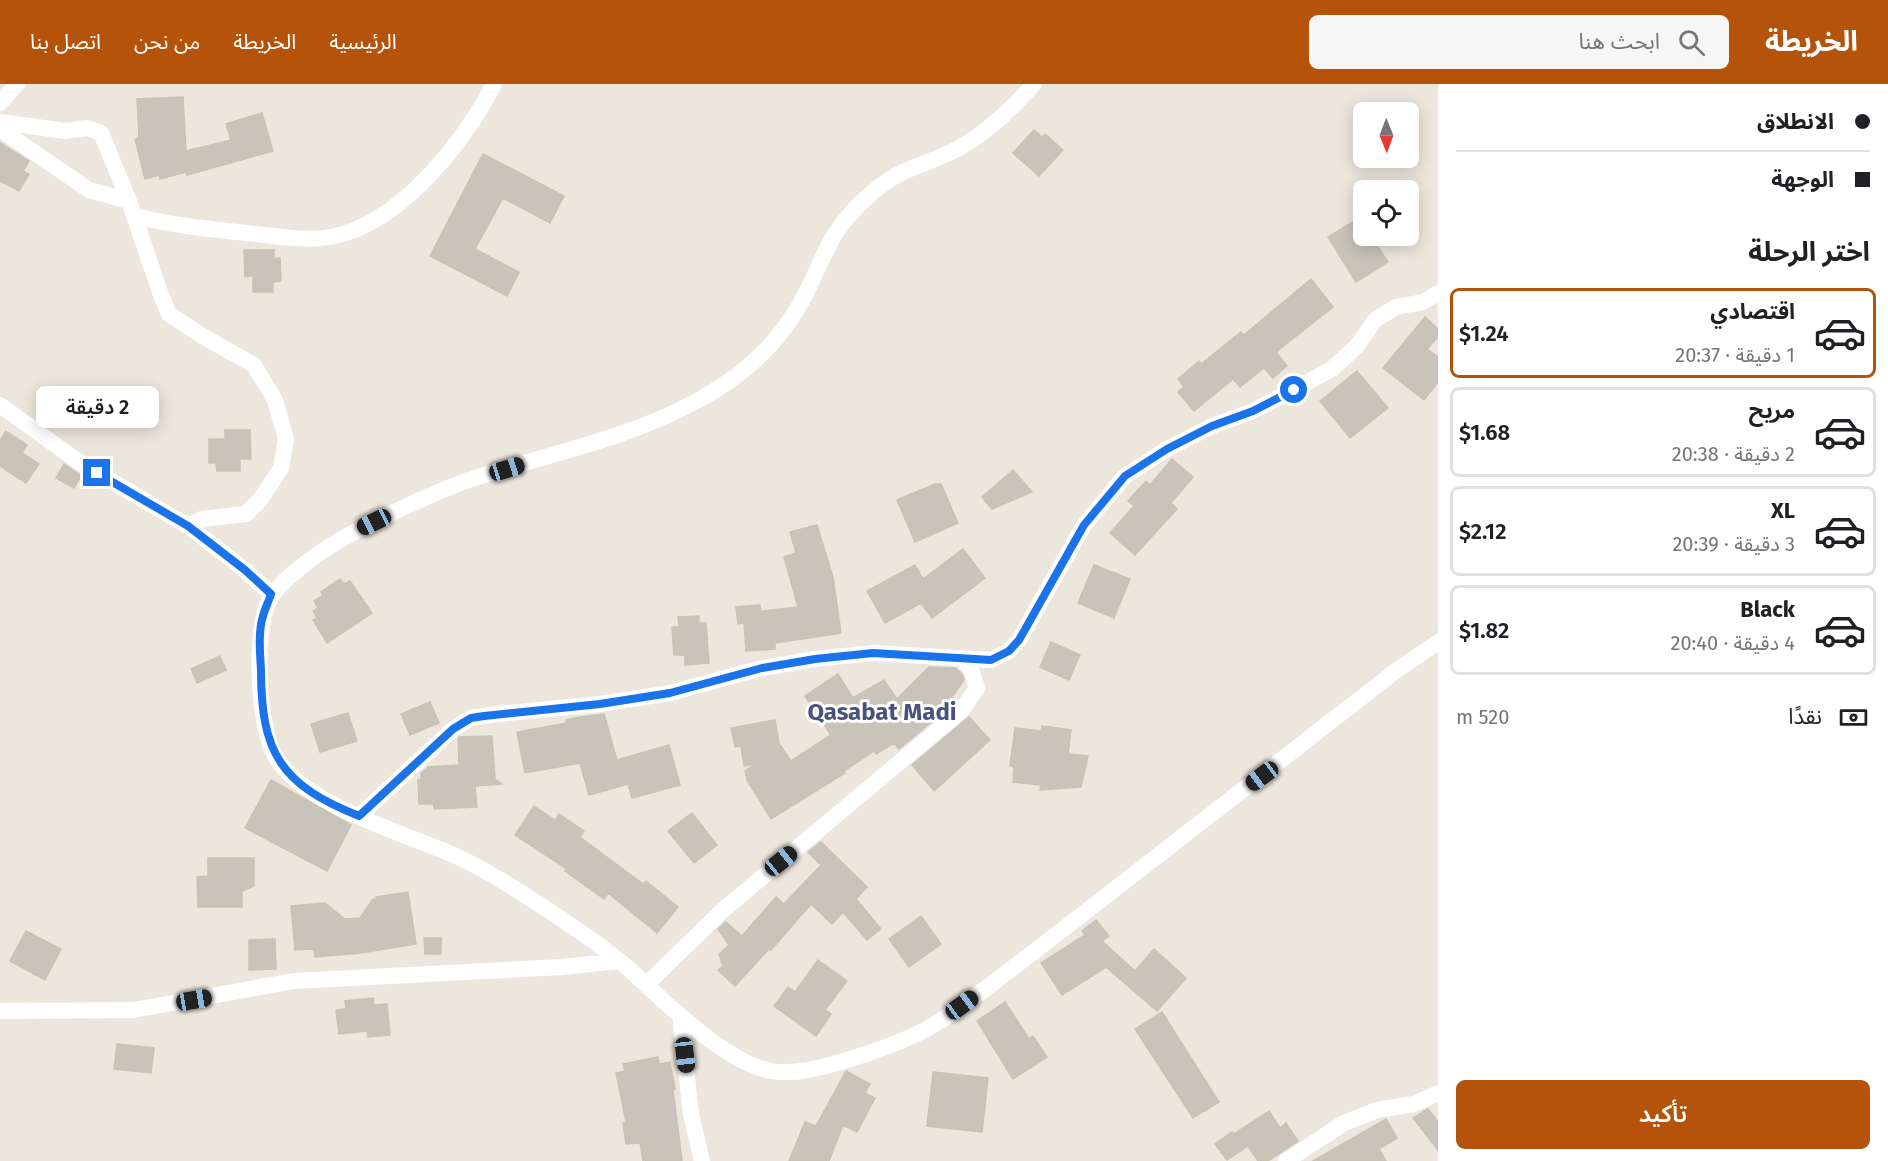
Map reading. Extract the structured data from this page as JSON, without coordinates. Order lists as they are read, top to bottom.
{
  "districts": ["Qasabat Madi"],
  "north": "bottom",
  "page": {
    "header": "الخريطة",
    "search": "ابحث هنا",
    "nav": [
      "الرئيسية",
      "الخريطة",
      "من نحن",
      "اتصل بنا"
    ],
    "banner": ["الانطلاق", "الوجهة"],
    "heading": "اختر الرحلة",
    "list": [
      {
        "name": "اقتصادي",
        "note": "1 دقيقة · 20:37",
        "value": "$1.24"
      },
      {
        "name": "مريح",
        "note": "2 دقيقة · 20:38",
        "value": "$1.68"
      },
      {
        "name": "XL",
        "note": "3 دقيقة · 20:39",
        "value": "$2.12"
      },
      {
        "name": "Black",
        "note": "4 دقيقة · 20:40",
        "value": "$1.82"
      }
    ],
    "bubble": "2 دقيقة",
    "pay": ["نقدًا", "520 m"],
    "buttons": "تأكيد"
  }
}
